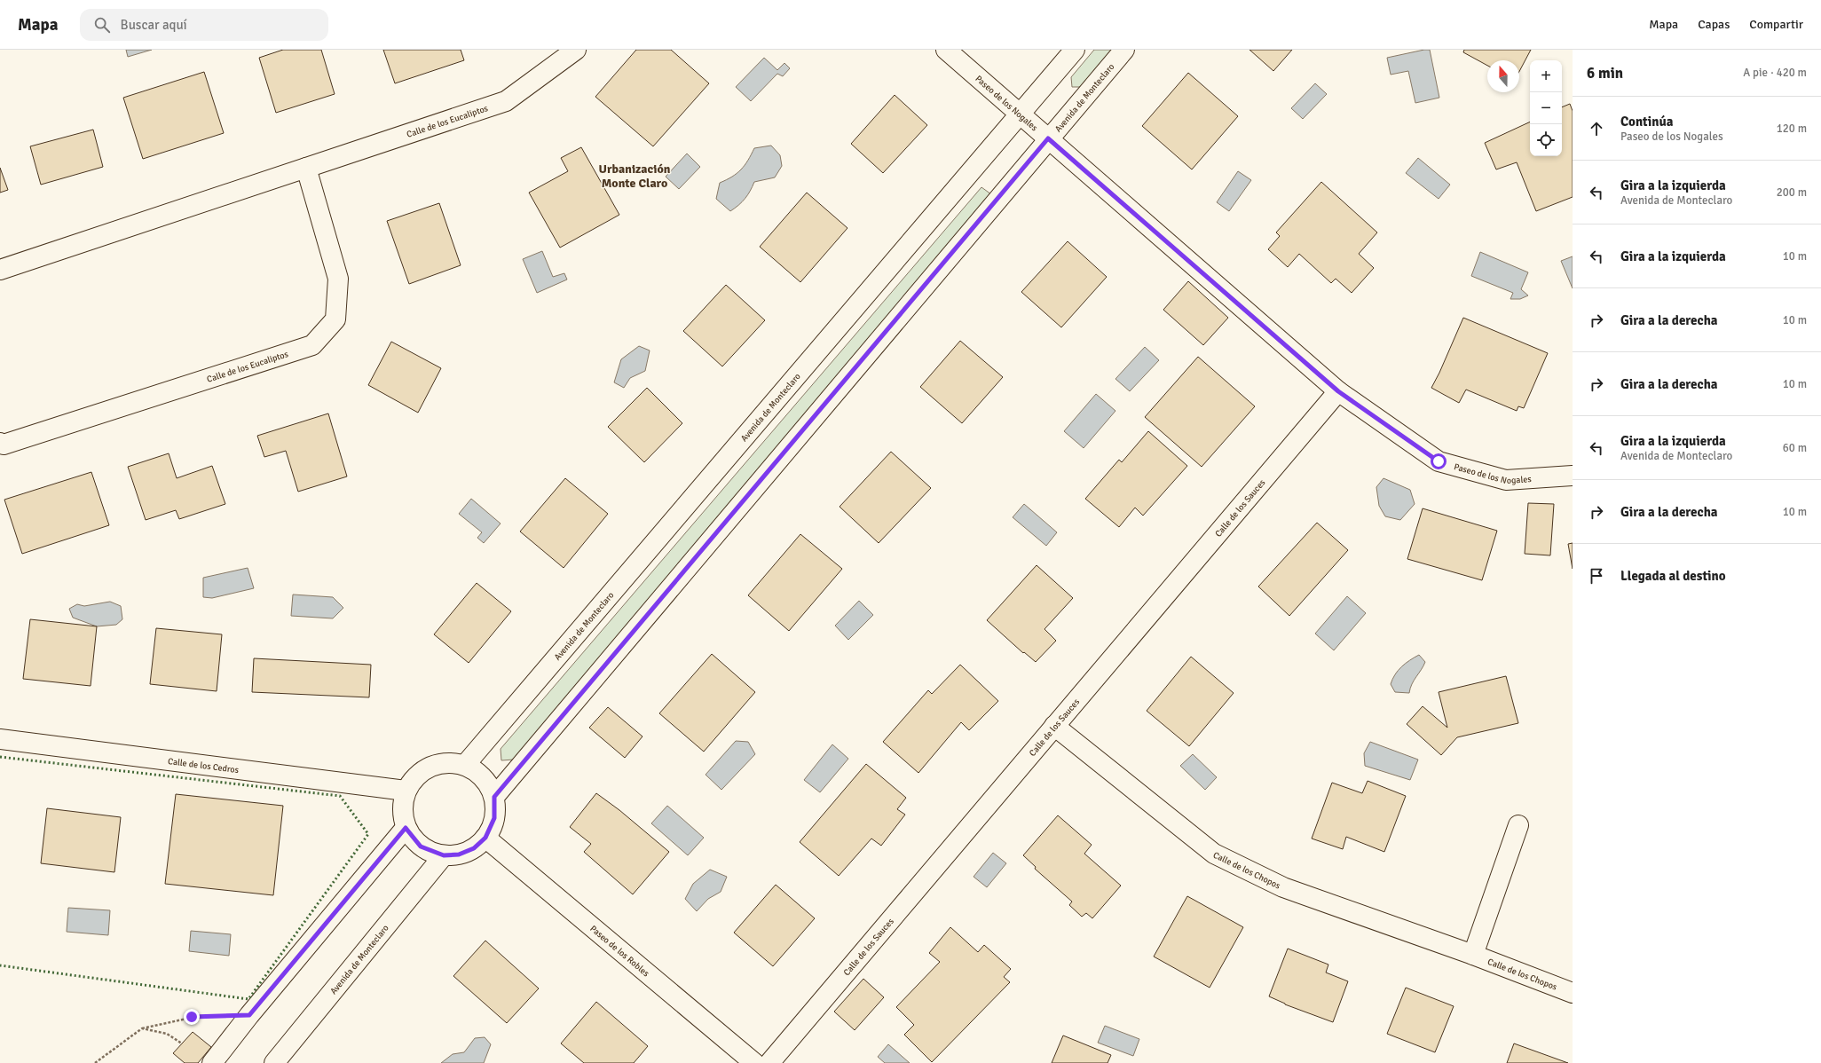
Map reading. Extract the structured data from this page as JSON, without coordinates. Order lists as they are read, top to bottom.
{
  "streets": {
    "street": [
      "Avenida de Monteclaro",
      "Paseo de los Nogales",
      "Calle de los Eucaliptos",
      "Calle de los Sauces",
      "Calle de los Cedros",
      "Calle de los Chopos",
      "Paseo de los Robles"
    ]
  },
  "crossings": [
    ["Avenida de Monteclaro", "Paseo de los Nogales"],
    ["Avenida de Monteclaro", "Calle de los Cedros"],
    ["Avenida de Monteclaro", "Paseo de los Robles"],
    ["Paseo de los Nogales", "Calle de los Sauces"],
    ["Calle de los Sauces", "Calle de los Chopos"],
    ["Calle de los Cedros", "Paseo de los Robles"]
  ],
  "districts": ["Urbanización Monte Claro"],
  "north": "top",
  "page": {
    "header": "Mapa",
    "search": "Buscar aquí",
    "nav": ["Mapa", "Capas", "Compartir"],
    "heading": ["6 min", "A pie · 420 m"],
    "map_buttons": ["+", "−"],
    "list": [
      ["Continúa", "Paseo de los Nogales", "120 m"],
      ["Gira a la izquierda", "Avenida de Monteclaro", "200 m"],
      ["Gira a la izquierda", "10 m"],
      ["Gira a la derecha", "10 m"],
      ["Gira a la derecha", "10 m"],
      ["Gira a la izquierda", "Avenida de Monteclaro", "60 m"],
      ["Gira a la derecha", "10 m"],
      "Llegada al destino"
    ]
  }
}
